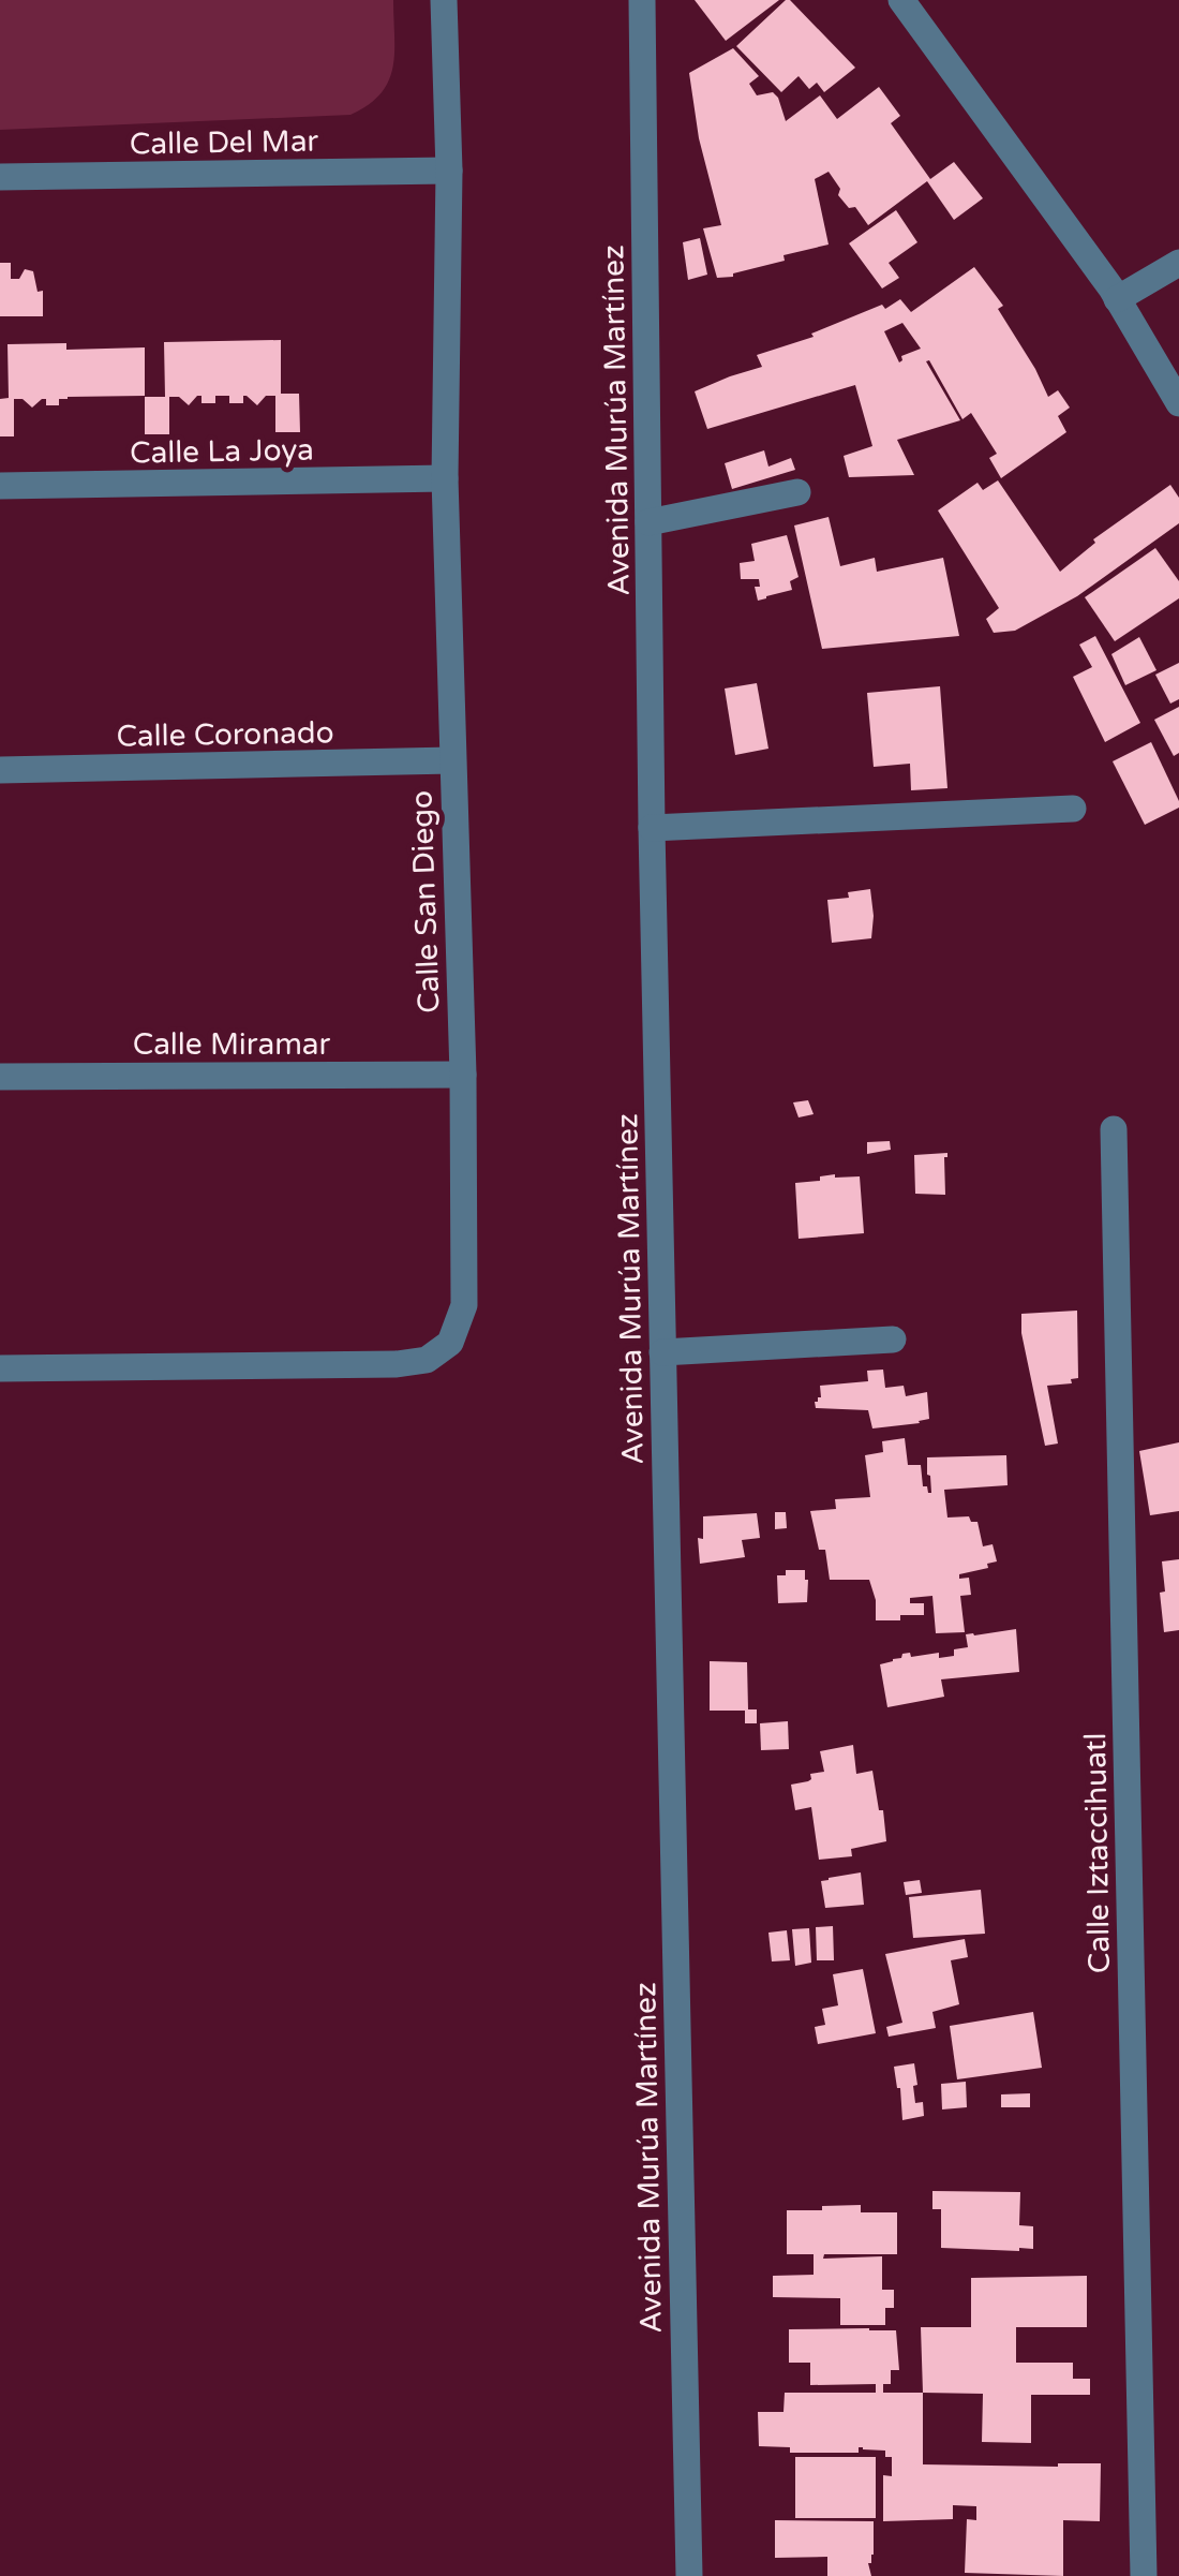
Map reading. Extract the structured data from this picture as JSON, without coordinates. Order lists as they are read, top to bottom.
{
  "streets": {
    "street": [
      "Calle Del Mar",
      "Avenida Murúa Martínez",
      "Calle La Joya",
      "Calle Coronado",
      "Calle San Diego",
      "Calle Miramar",
      "Calle Iztaccihuatl"
    ]
  },
  "crossings": [
    ["Calle Del Mar", "Calle San Diego"],
    ["Calle La Joya", "Calle San Diego"],
    ["Calle Coronado", "Calle San Diego"],
    ["Calle San Diego", "Calle Miramar"]
  ]
}
